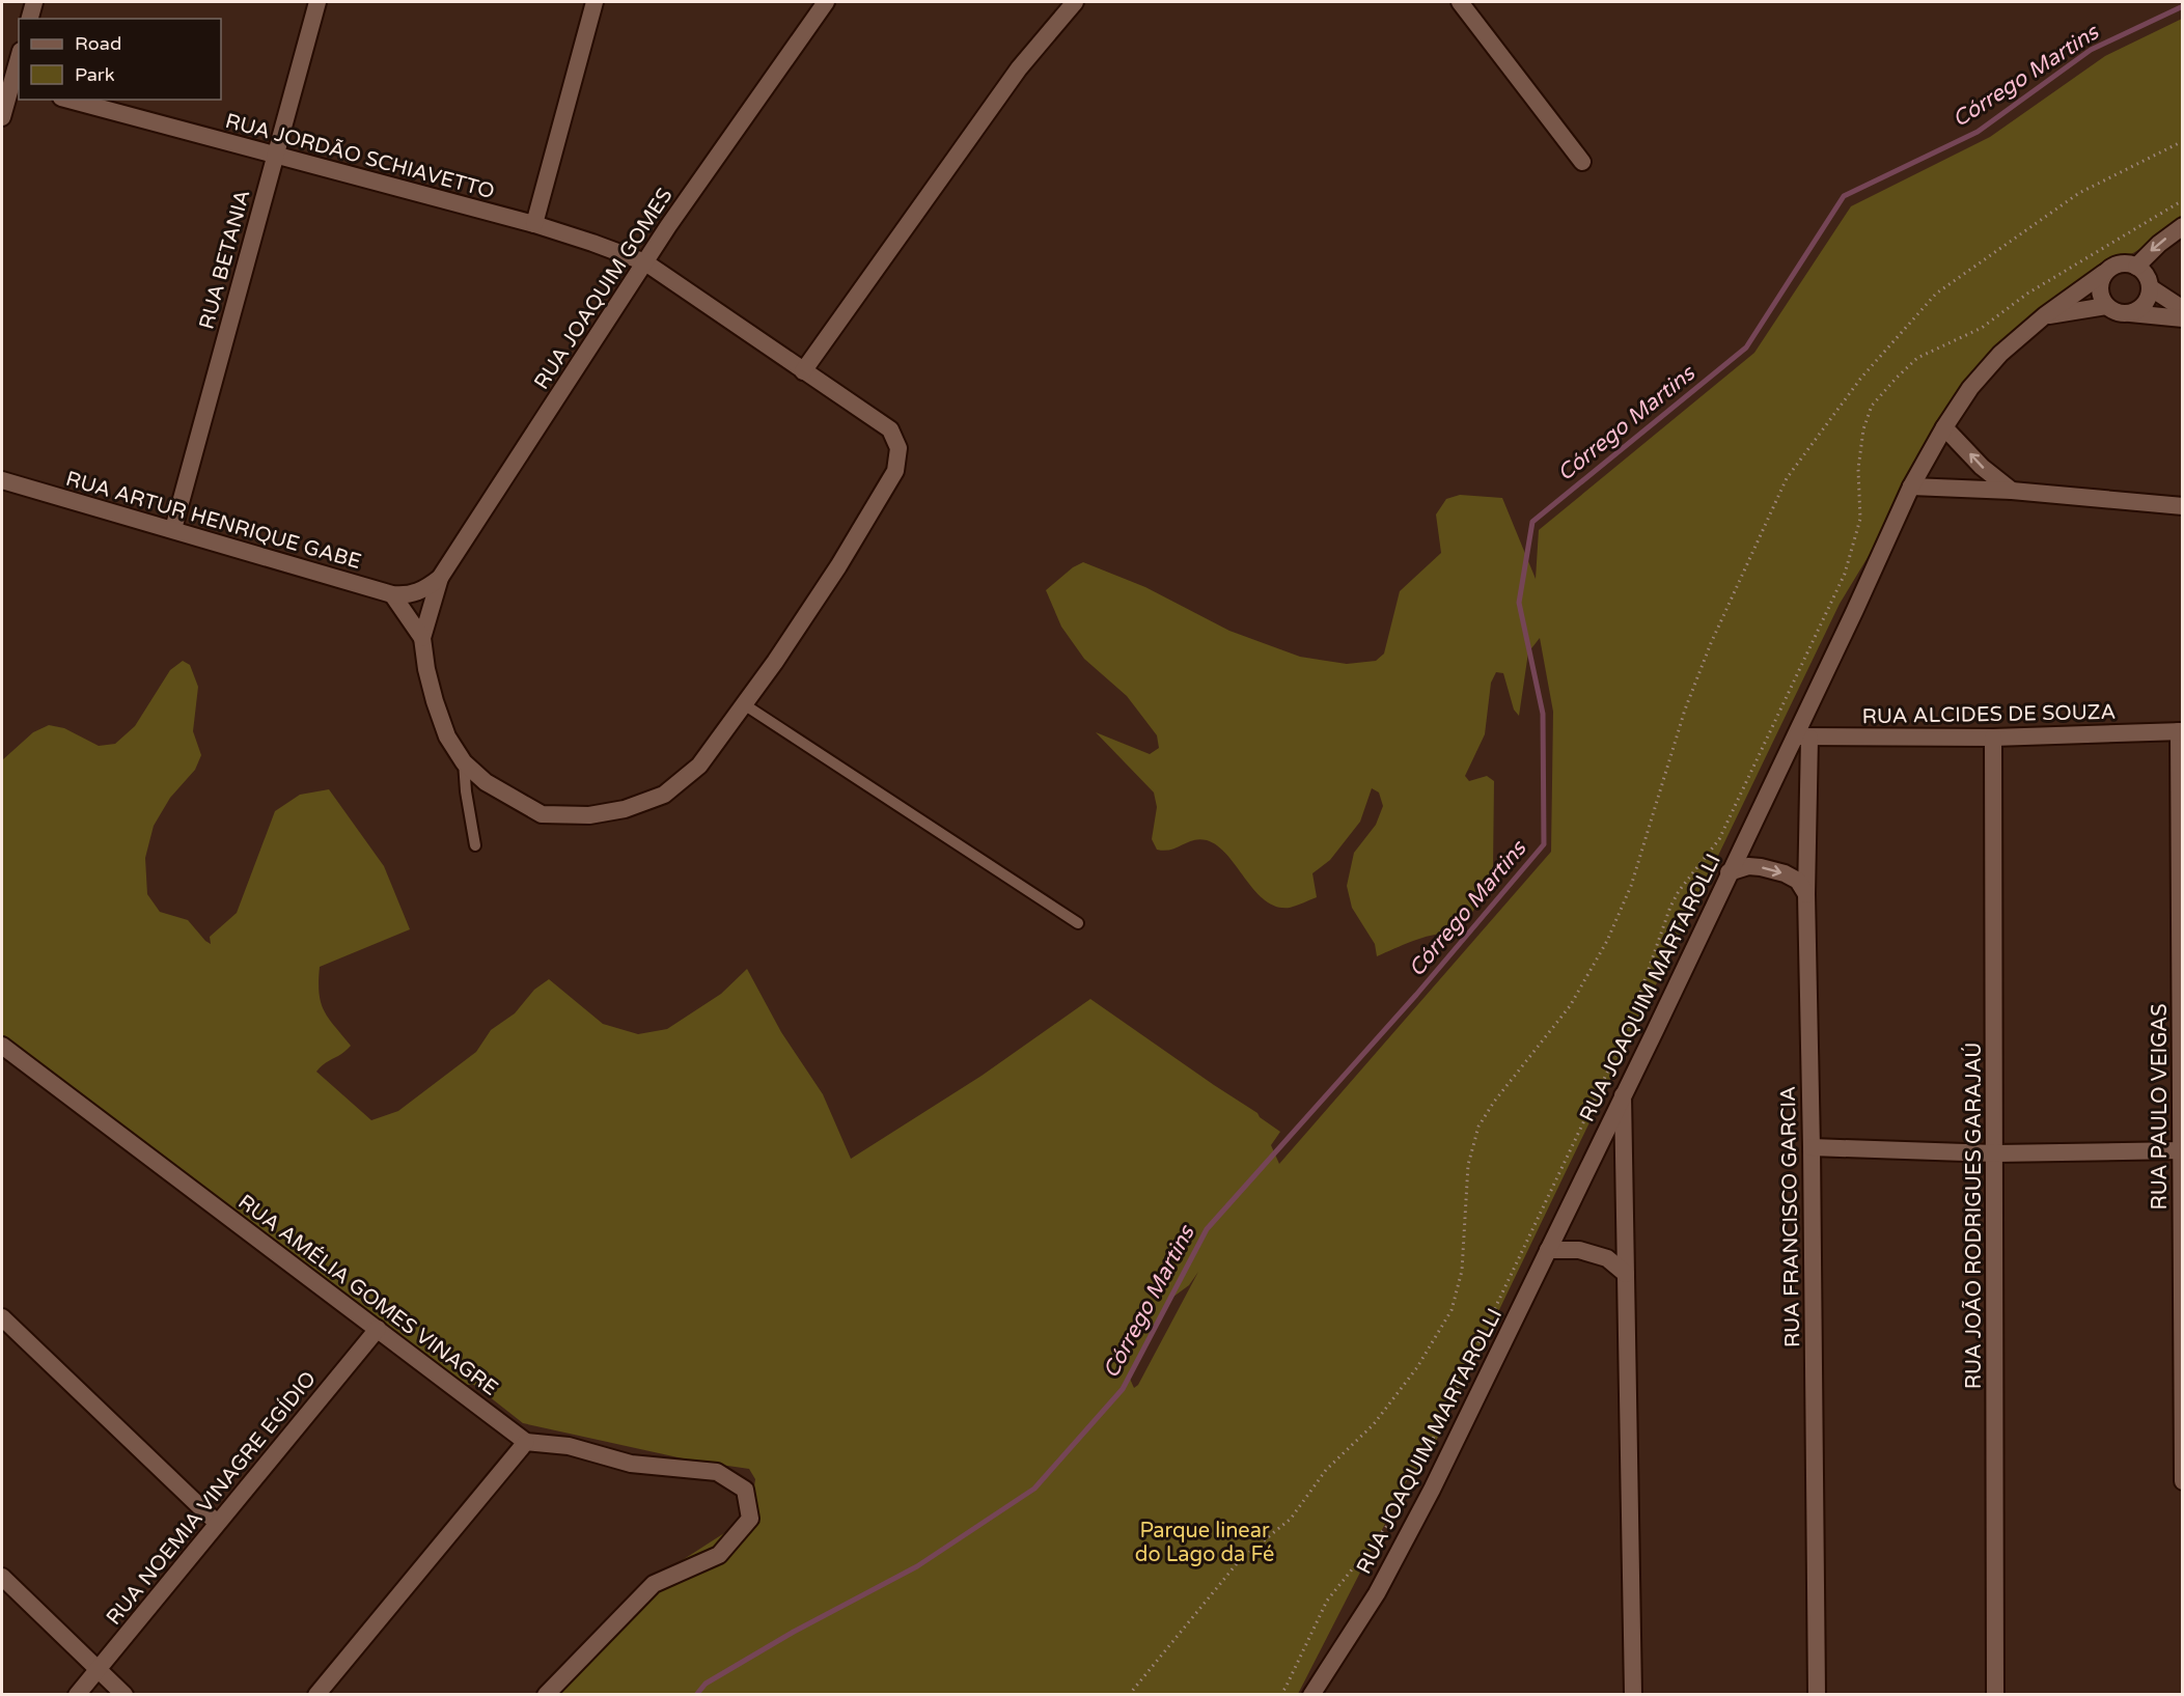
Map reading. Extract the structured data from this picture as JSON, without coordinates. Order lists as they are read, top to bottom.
{
  "streets": {
    "street": [
      "RUA JORDÃO SCHIAVETTO",
      "RUA BETANIA",
      "RUA JOAQUIM GOMES",
      "RUA ARTUR HENRIQUE GABE",
      "RUA ALCIDES DE SOUZA",
      "RUA JOAQUIM MARTAROLLI",
      "RUA PAULO VEIGAS",
      "RUA JOÃO RODRIGUES GARAJAÚ",
      "RUA FRANCISCO GARCIA",
      "RUA AMÉLIA GOMES VINAGRE",
      "RUA NOEMIA VINAGRE EGÍDIO"
    ]
  },
  "crossings": [
    ["RUA JORDÃO SCHIAVETTO", "RUA BETANIA"],
    ["RUA JORDÃO SCHIAVETTO", "RUA JOAQUIM GOMES"],
    ["RUA BETANIA", "RUA ARTUR HENRIQUE GABE"],
    ["RUA JOAQUIM GOMES", "RUA ARTUR HENRIQUE GABE"],
    ["RUA ALCIDES DE SOUZA", "RUA JOAQUIM MARTAROLLI"],
    ["RUA ALCIDES DE SOUZA", "RUA PAULO VEIGAS"],
    ["RUA ALCIDES DE SOUZA", "RUA JOÃO RODRIGUES GARAJAÚ"],
    ["RUA ALCIDES DE SOUZA", "RUA FRANCISCO GARCIA"],
    ["RUA JOAQUIM MARTAROLLI", "RUA FRANCISCO GARCIA"],
    ["RUA AMÉLIA GOMES VINAGRE", "RUA NOEMIA VINAGRE EGÍDIO"]
  ],
  "water": ["Córrego Martins"],
  "parks": ["Parque linear do Lago da Fé"],
  "legend": ["Road", "Park"]
}
